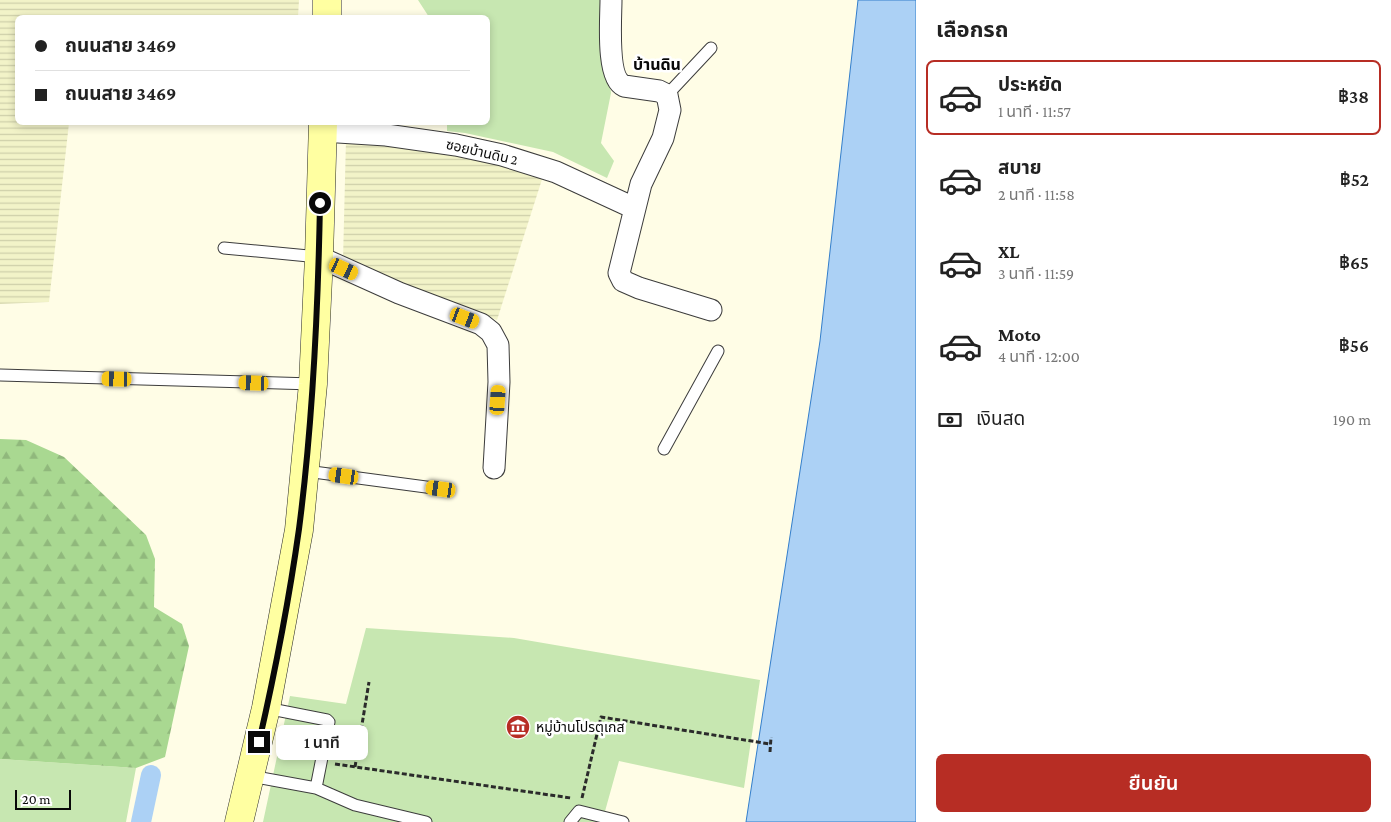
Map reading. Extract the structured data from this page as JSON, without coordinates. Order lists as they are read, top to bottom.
{
  "streets": {
    "street": ["ซอยบ้านดิน 2"]
  },
  "districts": ["บ้านดิน"],
  "places": {
    "museum": ["หมู่บ้านโปรตุเกส"]
  },
  "scale_bar": "20 m",
  "page": {
    "heading": "เลือกรถ",
    "banner": ["ถนนสาย 3469", "ถนนสาย 3469"],
    "list": [
      {
        "name": "ประหยัด",
        "note": "1 นาที · 11:57",
        "value": "฿38"
      },
      {
        "name": "สบาย",
        "note": "2 นาที · 11:58",
        "value": "฿52"
      },
      {
        "name": "XL",
        "note": "3 นาที · 11:59",
        "value": "฿65"
      },
      {
        "name": "Moto",
        "note": "4 นาที · 12:00",
        "value": "฿56"
      }
    ],
    "pay": ["เงินสด", "190 m"],
    "bubble": "1 นาที",
    "buttons": "ยืนยัน",
    "scale": "20 m"
  }
}
